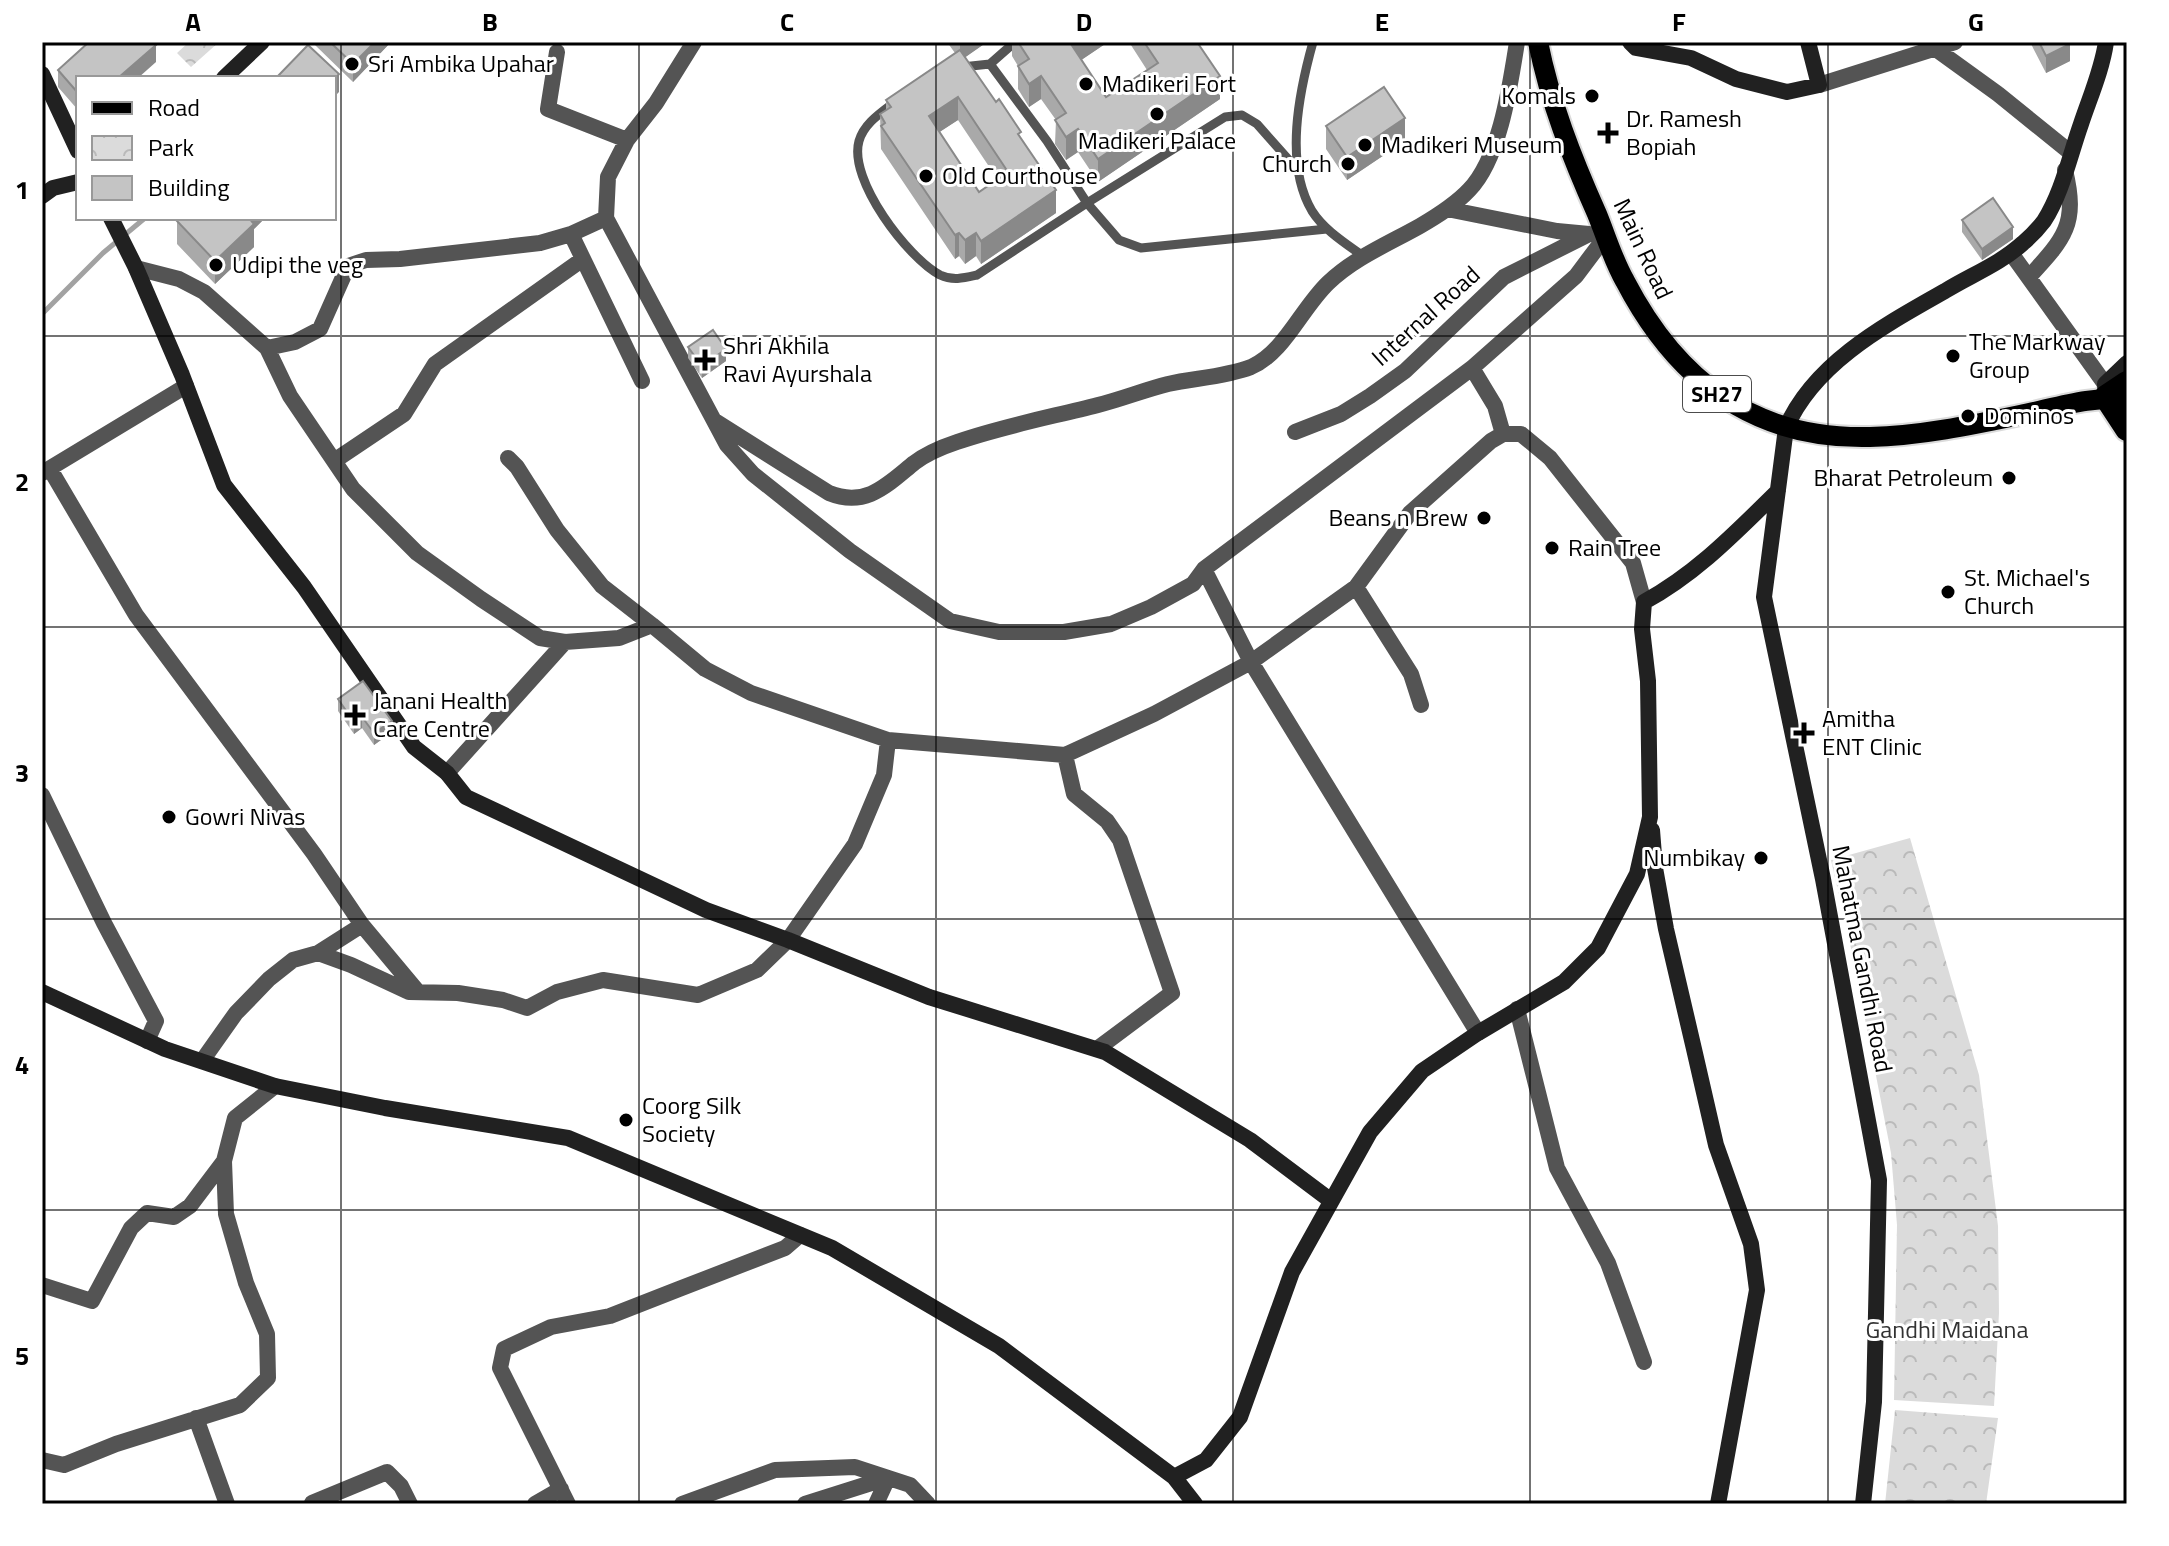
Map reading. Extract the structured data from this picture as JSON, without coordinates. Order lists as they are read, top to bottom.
{
  "streets": {
    "main road": ["Main Road", "SH27"],
    "street": ["Internal Road", "Mahatma Gandhi Road"]
  },
  "crossings": [
    ["Main Road", "Internal Road"],
    ["Main Road", "Mahatma Gandhi Road"]
  ],
  "parks": ["Gandhi Maidana"],
  "places": {
    "other": [
      "Sri Ambika Upahar",
      "Madikeri Fort",
      "Komals",
      "Madikeri Palace",
      "Madikeri Museum",
      "Church",
      "Old Courthouse",
      "Udipi the veg",
      "The Markway Group",
      "Dominos",
      "Bharat Petroleum",
      "Beans n Brew",
      "Rain Tree",
      "St. Michael's Church",
      "Gowri Nivas",
      "Numbikay",
      "Coorg Silk Society"
    ],
    "health": [
      "Dr. Ramesh Bopiah",
      "Shri Akhila Ravi Ayurshala",
      "Janani Health Care Centre",
      "Amitha ENT Clinic"
    ]
  },
  "legend": ["Road", "Park", "Building"],
  "grid": {
    "columns": [
      "A",
      "B",
      "C",
      "D",
      "E",
      "F",
      "G"
    ],
    "rows": [
      "1",
      "2",
      "3",
      "4",
      "5"
    ]
  }
}
